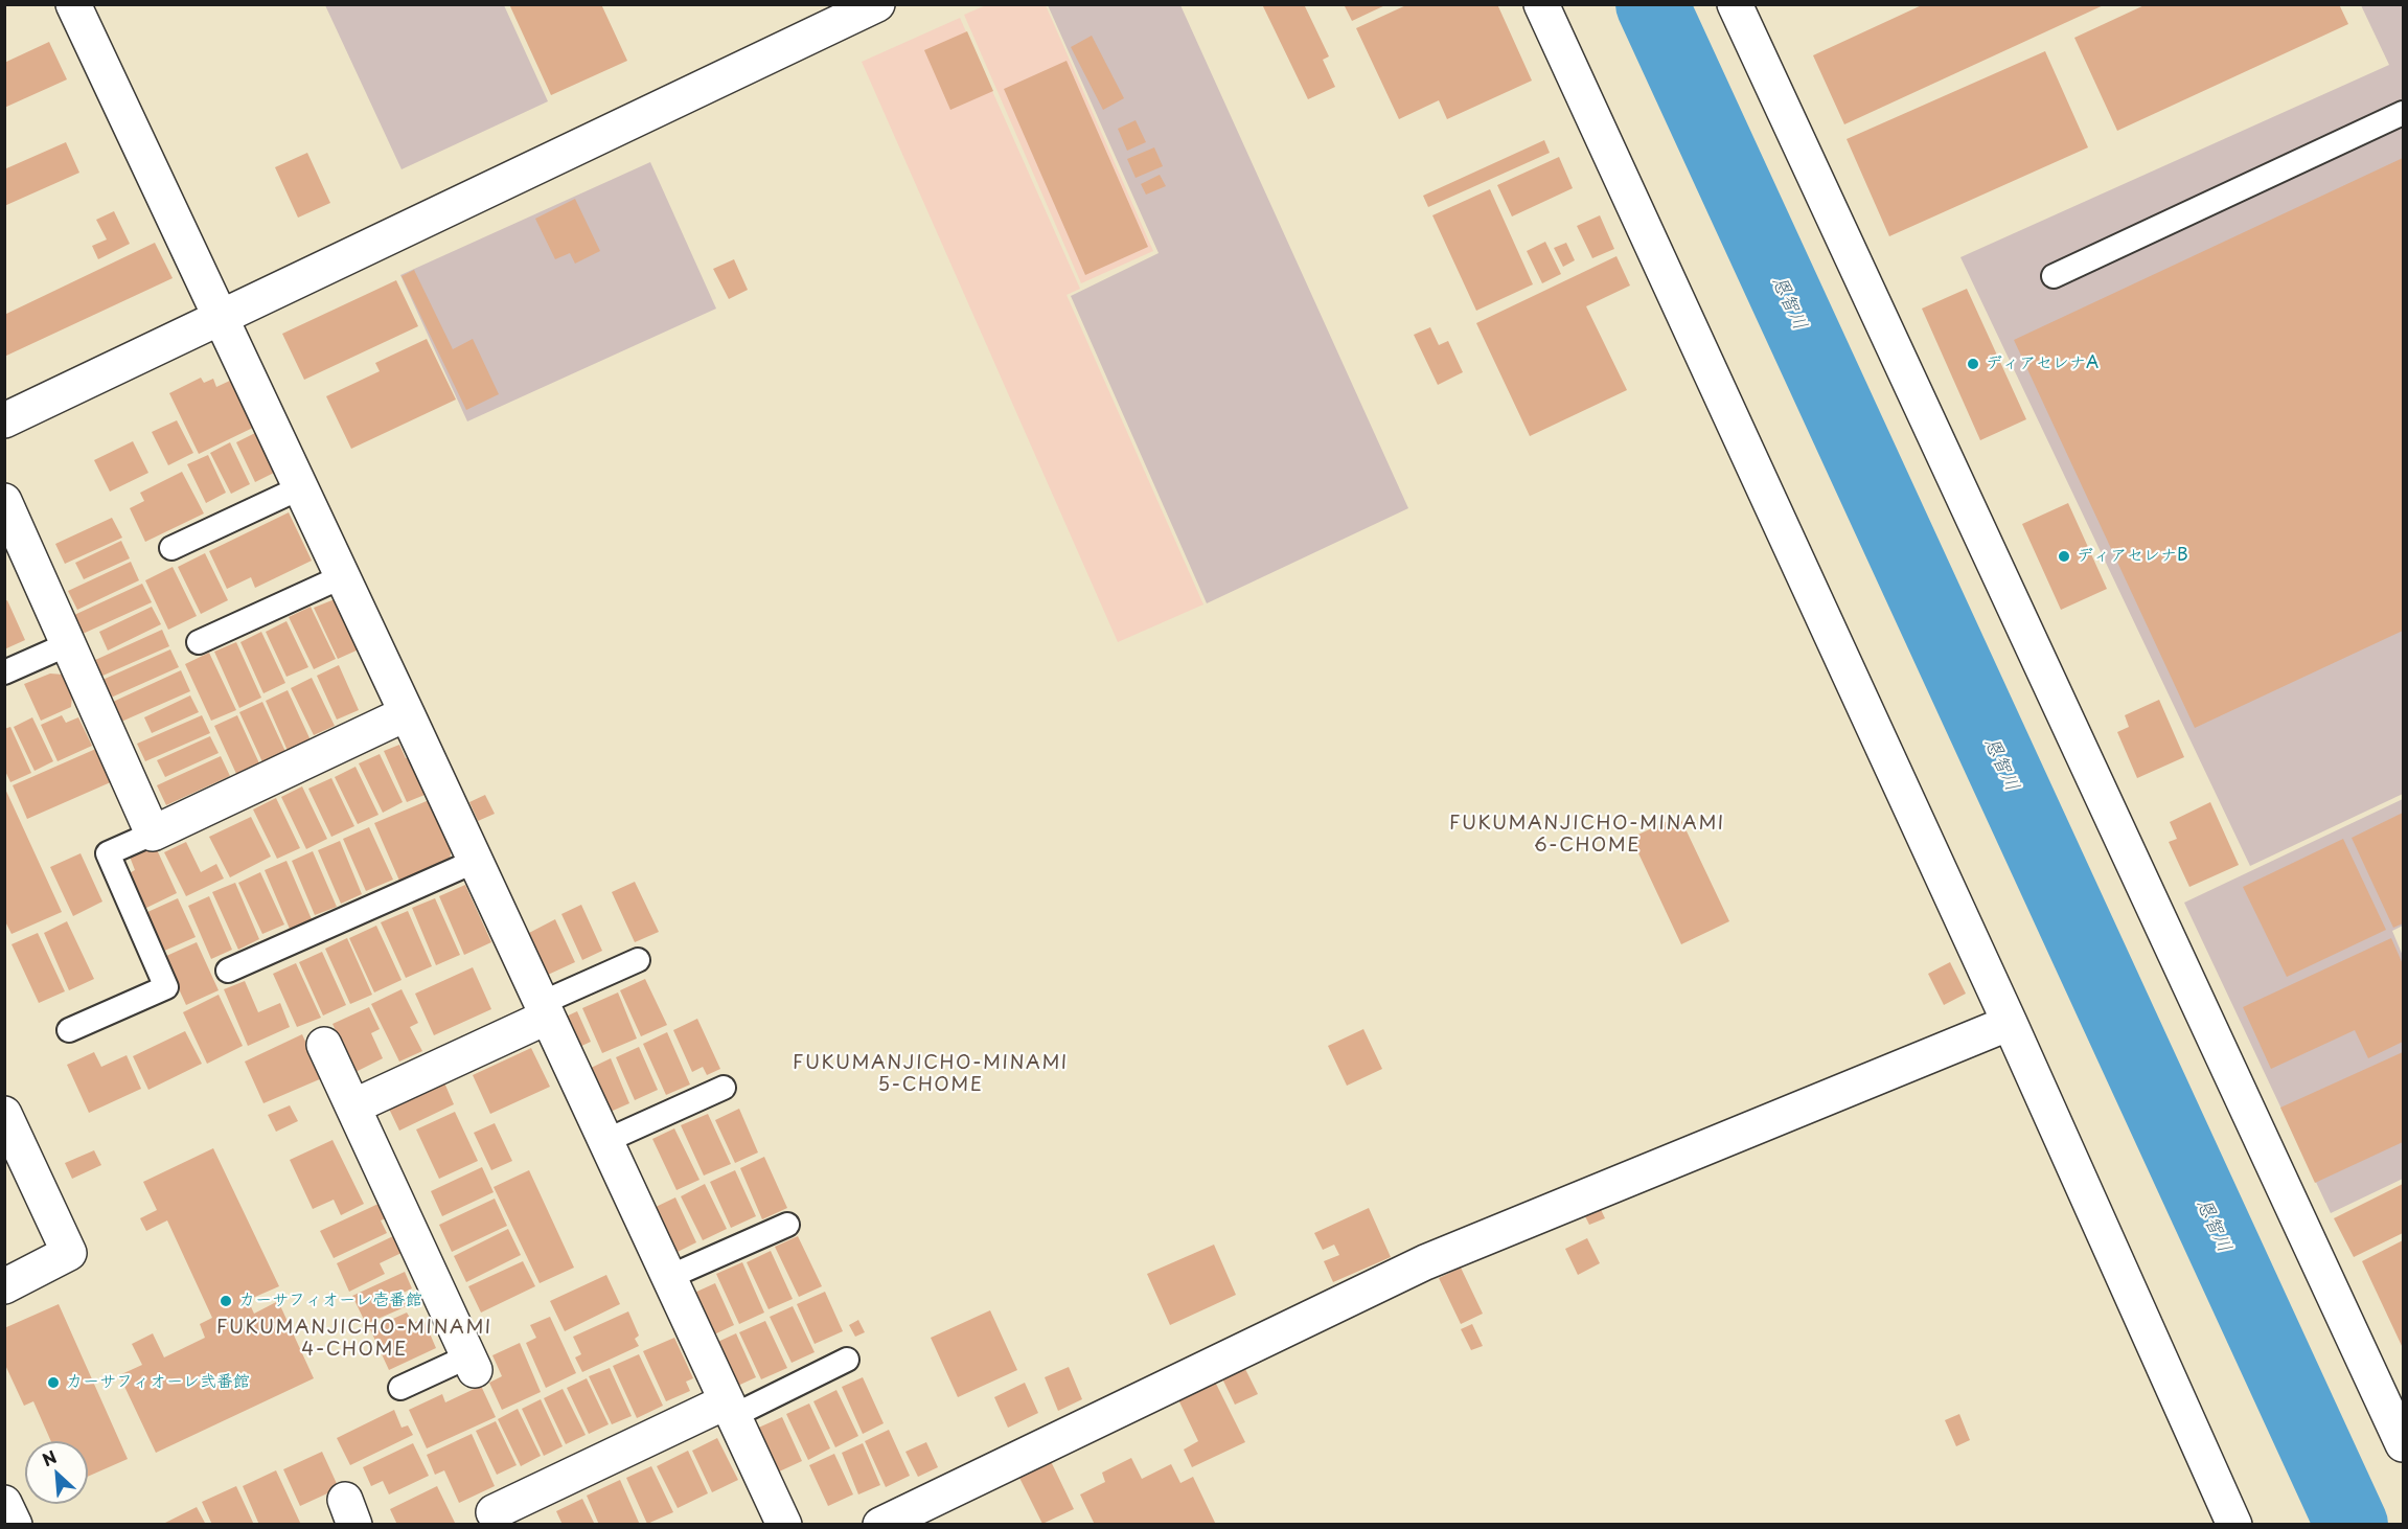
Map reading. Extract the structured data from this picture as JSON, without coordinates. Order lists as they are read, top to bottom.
{
  "districts": ["FUKUMANJICHO-MINAMI 6-CHOME", "FUKUMANJICHO-MINAMI 5-CHOME", "FUKUMANJICHO-MINAMI 4-CHOME"],
  "water": ["恩智川"],
  "places": [
    "ディアセレナA",
    "ディアセレナB",
    "カーサフィオーレ壱番館",
    "カーサフィオーレ弐番館"
  ],
  "north": "top left"
}
